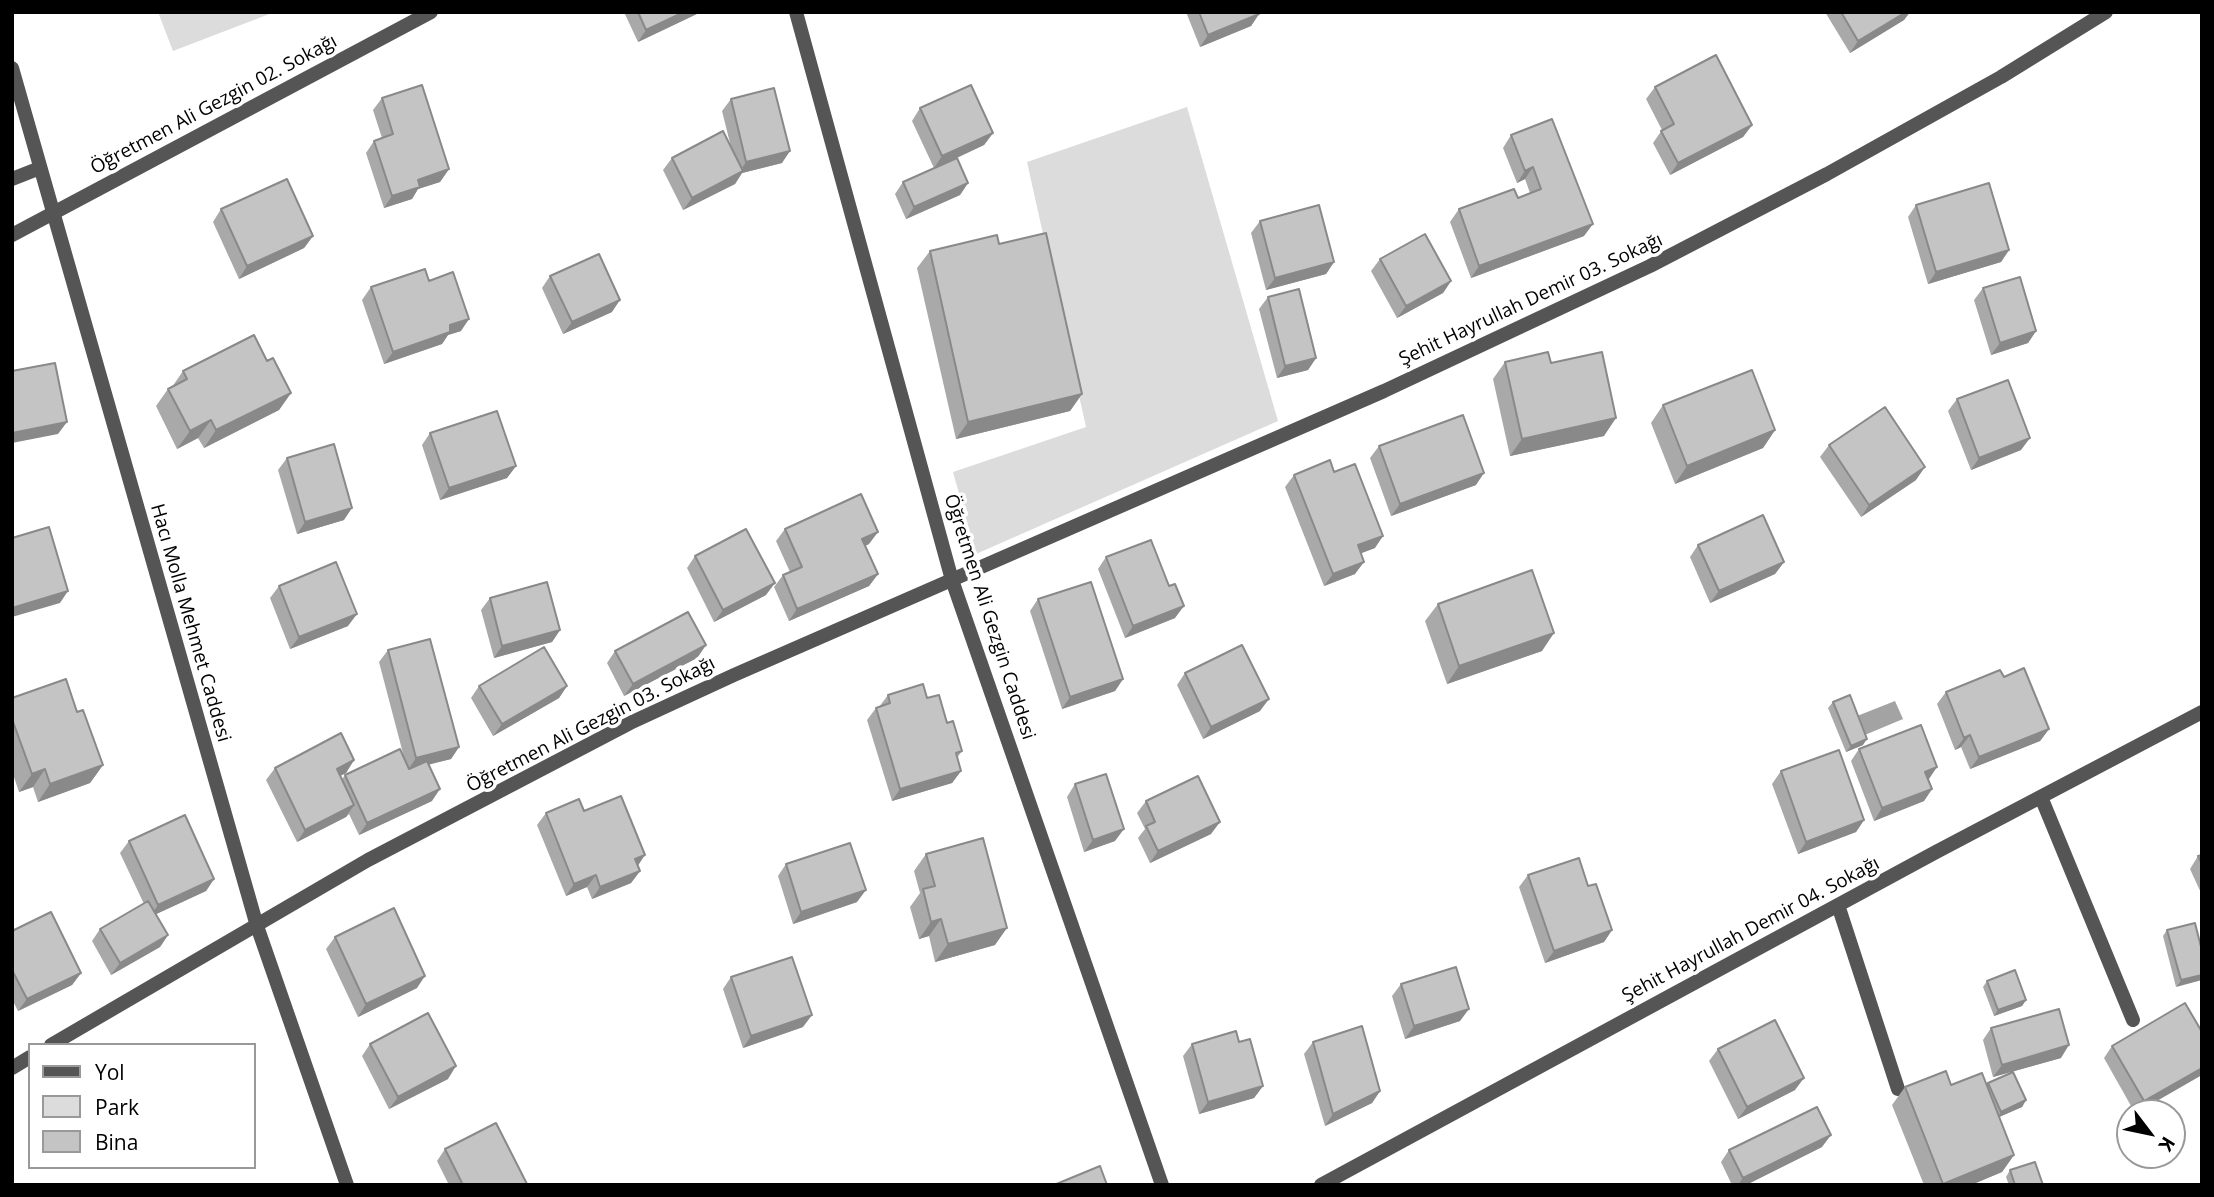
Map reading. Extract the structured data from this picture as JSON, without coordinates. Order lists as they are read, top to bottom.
{
  "streets": {
    "street": [
      "Öğretmen Ali Gezgin 02. Sokağı",
      "Şehit Hayrullah Demir 03. Sokağı",
      "Öğretmen Ali Gezgin Caddesi",
      "Hacı Molla Mehmet Caddesi",
      "Öğretmen Ali Gezgin 03. Sokağı",
      "Şehit Hayrullah Demir 04. Sokağı"
    ]
  },
  "crossings": [
    ["Öğretmen Ali Gezgin 02. Sokağı", "Hacı Molla Mehmet Caddesi"],
    ["Şehit Hayrullah Demir 03. Sokağı", "Öğretmen Ali Gezgin Caddesi"],
    ["Şehit Hayrullah Demir 03. Sokağı", "Öğretmen Ali Gezgin 03. Sokağı"],
    ["Öğretmen Ali Gezgin Caddesi", "Öğretmen Ali Gezgin 03. Sokağı"],
    ["Hacı Molla Mehmet Caddesi", "Öğretmen Ali Gezgin 03. Sokağı"]
  ],
  "legend": ["Yol", "Park", "Bina"],
  "north": "bottom right"
}
